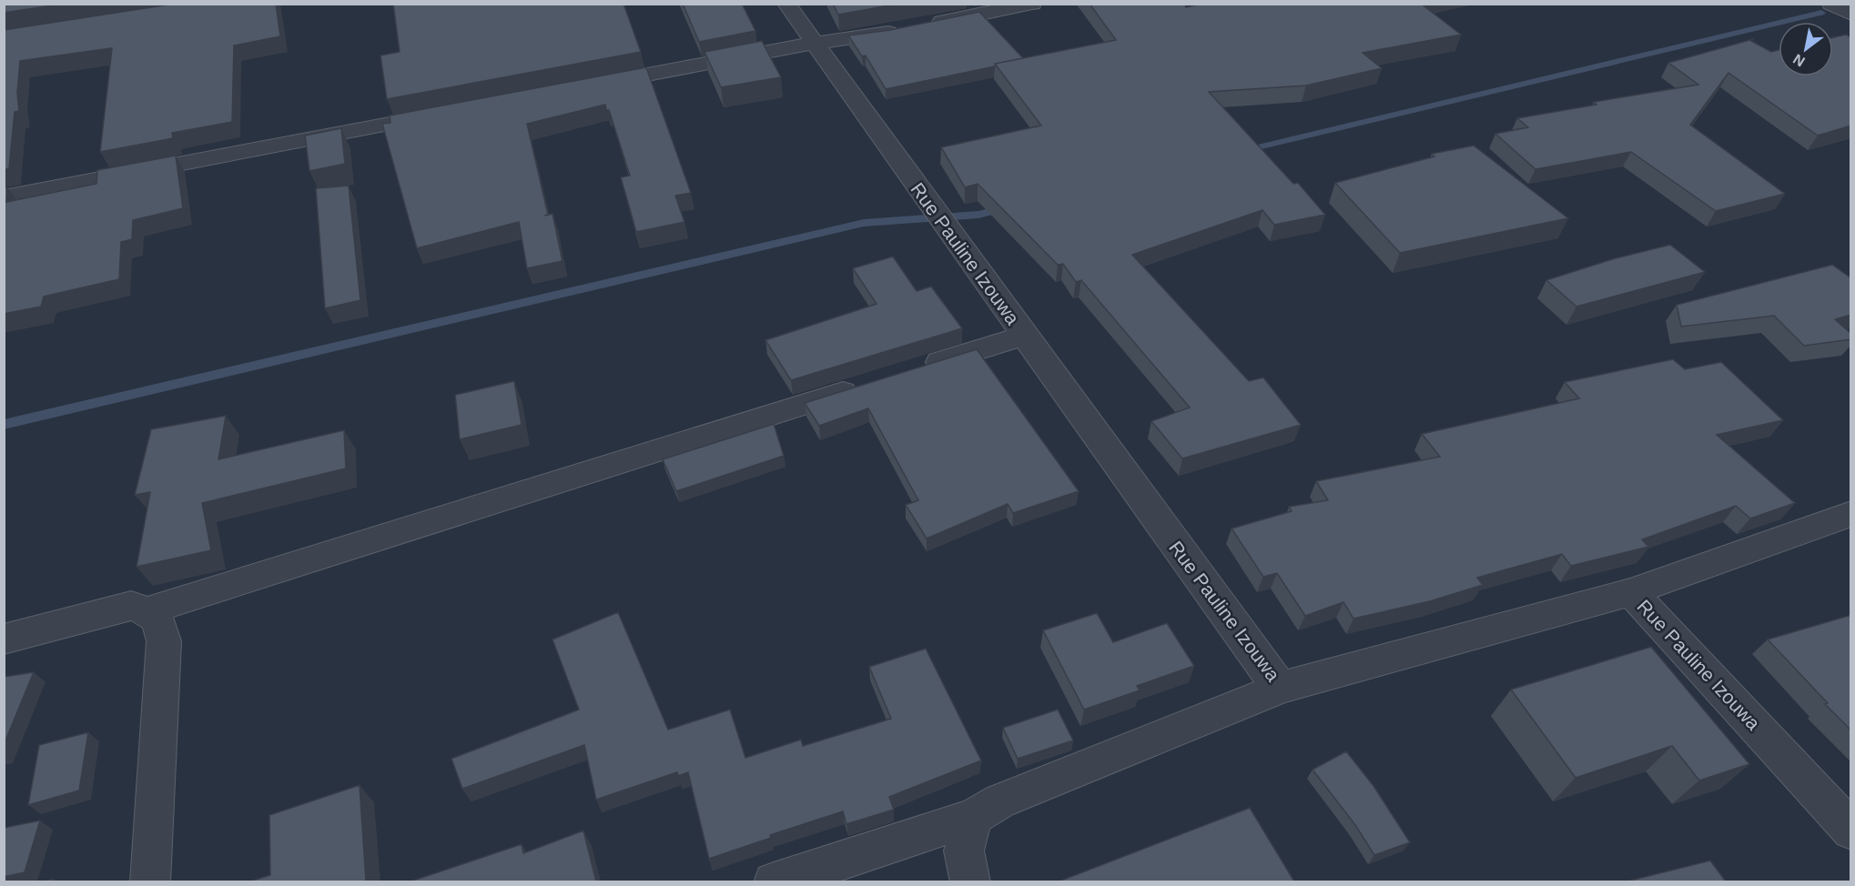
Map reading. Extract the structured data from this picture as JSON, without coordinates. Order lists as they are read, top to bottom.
{
  "streets": {
    "street": ["Rue Pauline Izouwa"]
  },
  "north": "bottom left"
}
